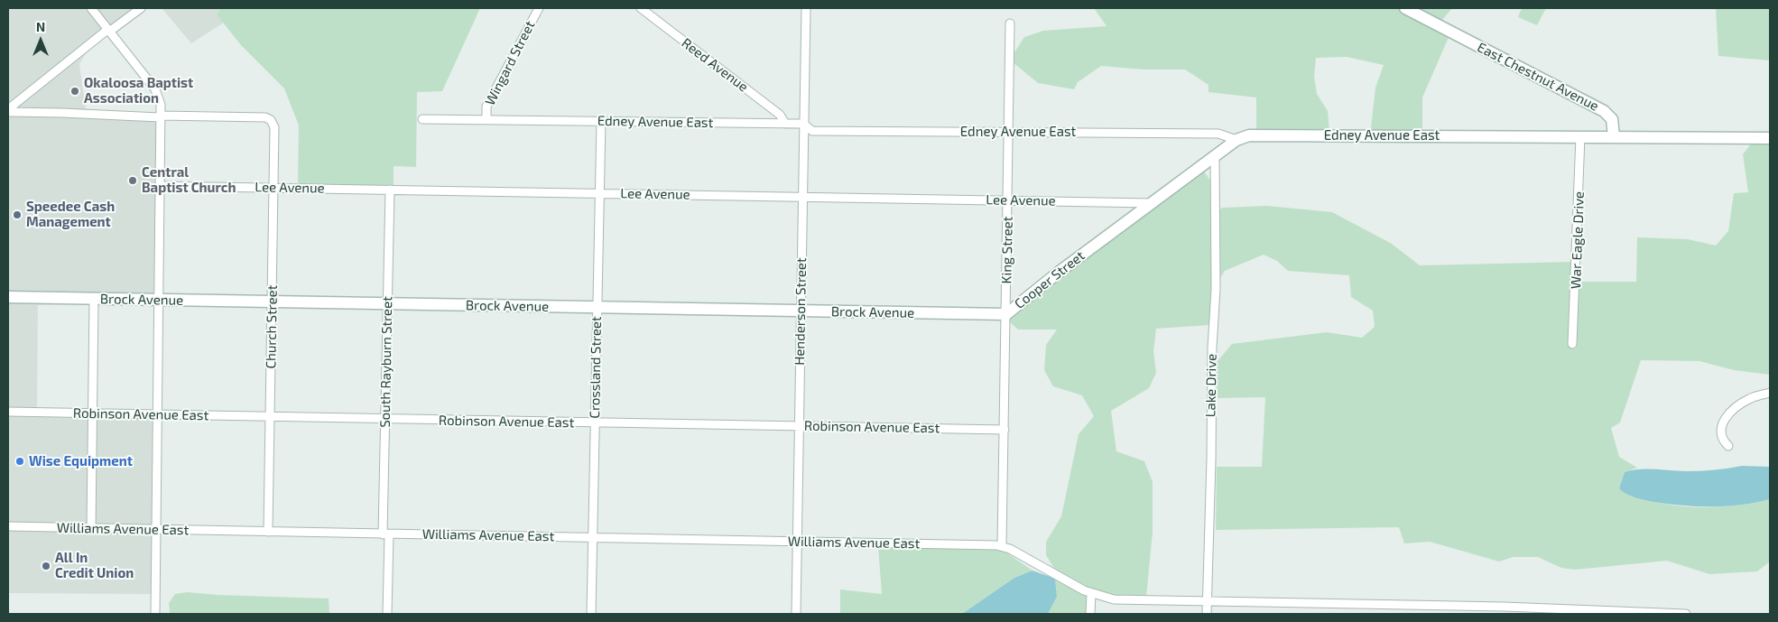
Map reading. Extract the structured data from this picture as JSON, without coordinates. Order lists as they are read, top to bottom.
{
  "streets": {
    "street": [
      "Wingard Street",
      "Reed Avenue",
      "East Chestnut Avenue",
      "Edney Avenue East",
      "Lee Avenue",
      "War Eagle Drive",
      "King Street",
      "Cooper Street",
      "Brock Avenue",
      "Henderson Street",
      "Church Street",
      "South Rayburn Street",
      "Crossland Street",
      "Lake Drive",
      "Robinson Avenue East",
      "Williams Avenue East"
    ]
  },
  "crossings": [
    ["Wingard Street", "Edney Avenue East"],
    ["Reed Avenue", "Edney Avenue East"],
    ["East Chestnut Avenue", "Edney Avenue East"],
    ["Edney Avenue East", "War Eagle Drive"],
    ["Edney Avenue East", "King Street"],
    ["Edney Avenue East", "Cooper Street"],
    ["Edney Avenue East", "Henderson Street"],
    ["Edney Avenue East", "Crossland Street"],
    ["Lee Avenue", "King Street"],
    ["Lee Avenue", "Cooper Street"],
    ["Lee Avenue", "Henderson Street"],
    ["Lee Avenue", "Church Street"],
    ["Lee Avenue", "South Rayburn Street"],
    ["Lee Avenue", "Crossland Street"],
    ["King Street", "Cooper Street"],
    ["King Street", "Brock Avenue"],
    ["Cooper Street", "Brock Avenue"],
    ["Cooper Street", "Lake Drive"],
    ["Cooper Street", "Robinson Avenue East"],
    ["Cooper Street", "Williams Avenue East"],
    ["Brock Avenue", "Henderson Street"],
    ["Brock Avenue", "Church Street"],
    ["Brock Avenue", "South Rayburn Street"],
    ["Brock Avenue", "Crossland Street"],
    ["Henderson Street", "Robinson Avenue East"],
    ["Henderson Street", "Williams Avenue East"],
    ["Church Street", "Robinson Avenue East"],
    ["Church Street", "Williams Avenue East"],
    ["South Rayburn Street", "Robinson Avenue East"],
    ["South Rayburn Street", "Williams Avenue East"],
    ["Crossland Street", "Robinson Avenue East"],
    ["Crossland Street", "Williams Avenue East"],
    ["Lake Drive", "Williams Avenue East"]
  ],
  "places": [
    "Okaloosa Baptist Association",
    "Central Baptist Church",
    "Speedee Cash Management",
    "Wise Equipment",
    "All In Credit Union"
  ],
  "north": "top"
}
